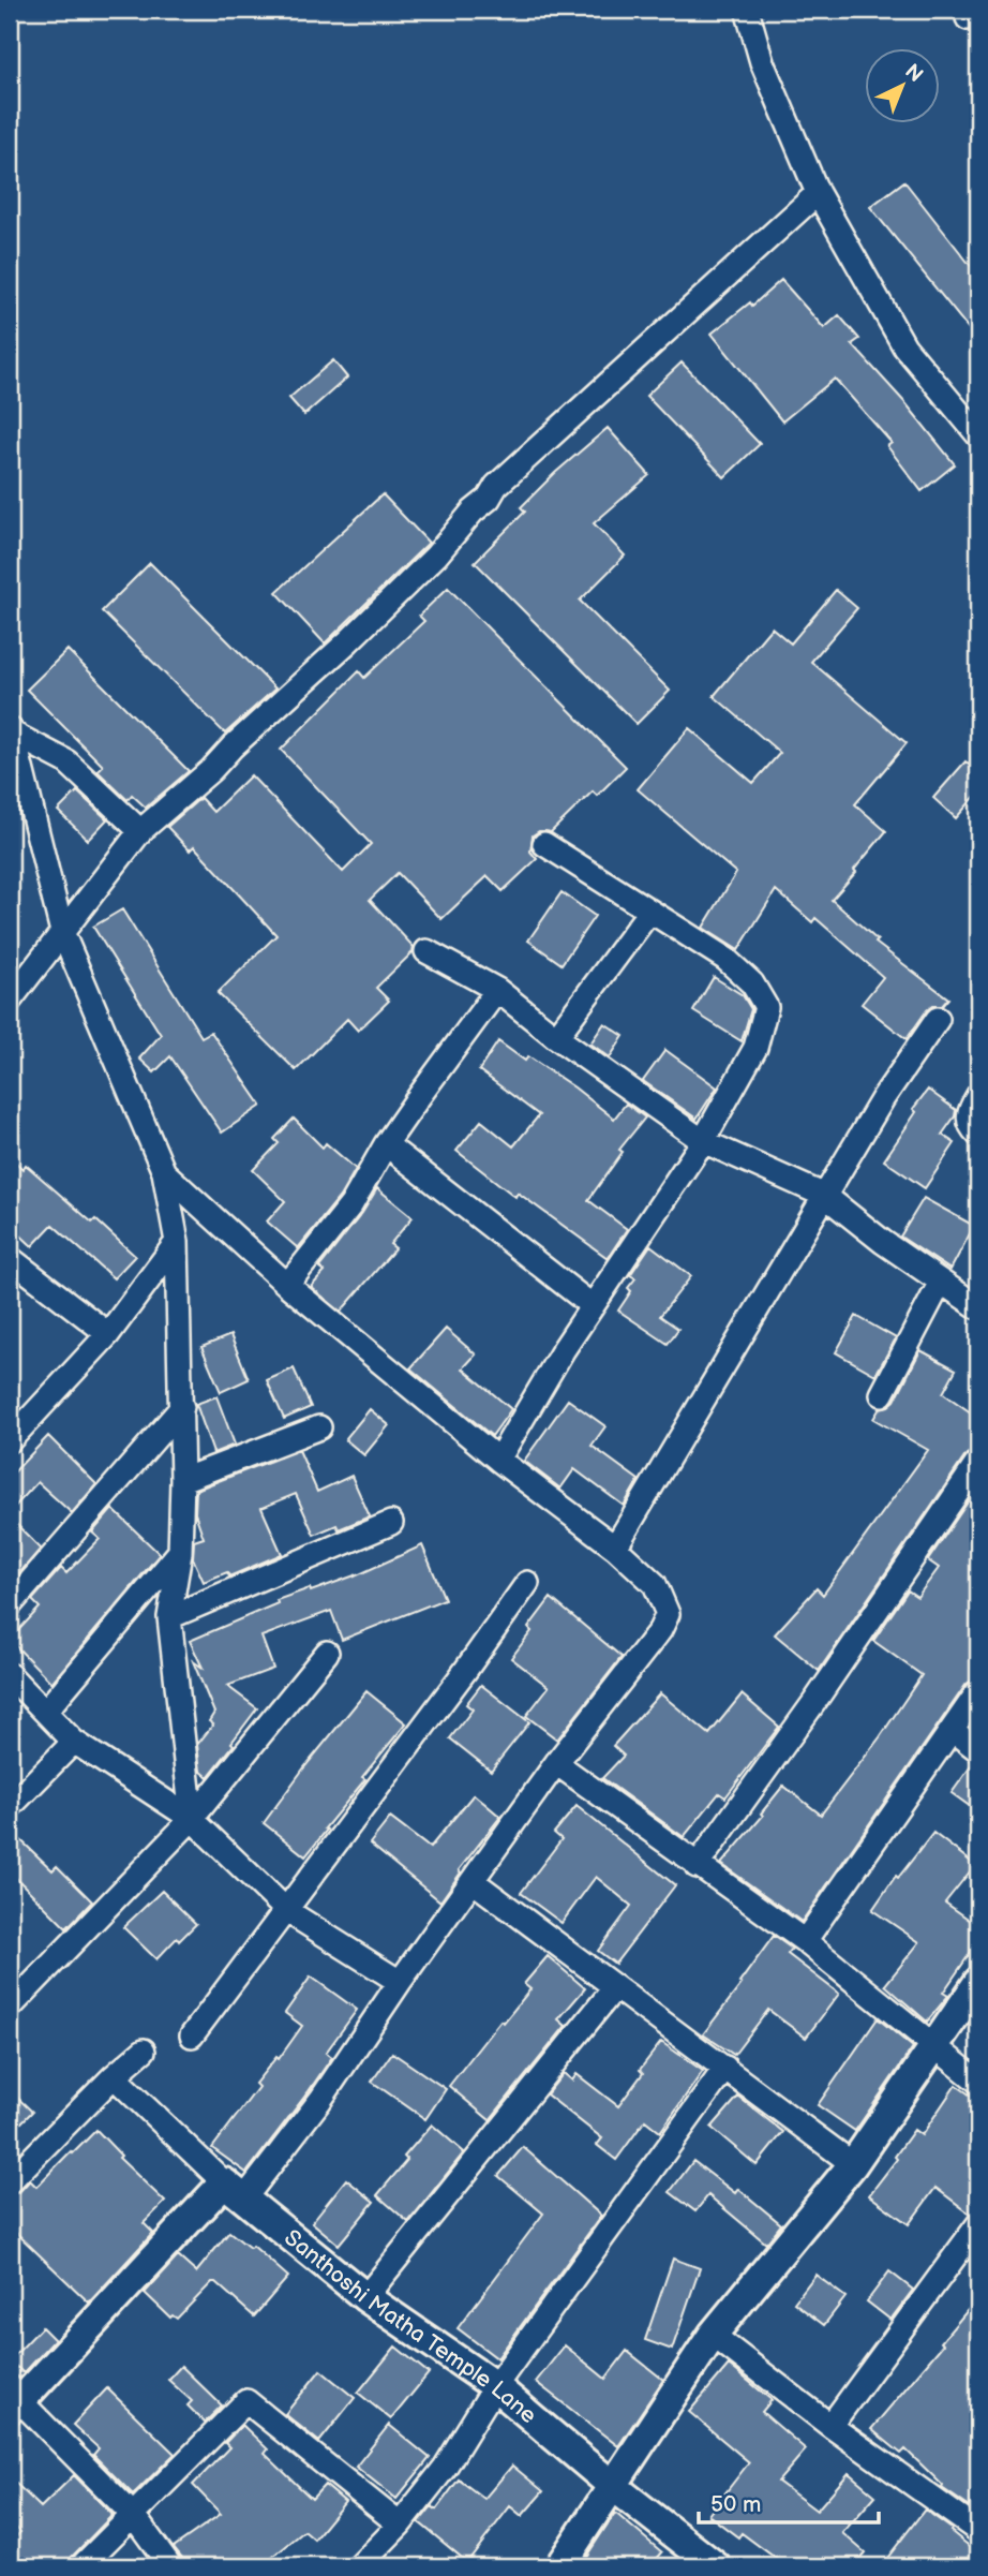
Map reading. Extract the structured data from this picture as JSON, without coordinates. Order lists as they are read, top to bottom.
{
  "streets": {
    "street": ["Santhoshi Matha Temple Lane"]
  },
  "scale_bar": "50 m",
  "north": "top right"
}
